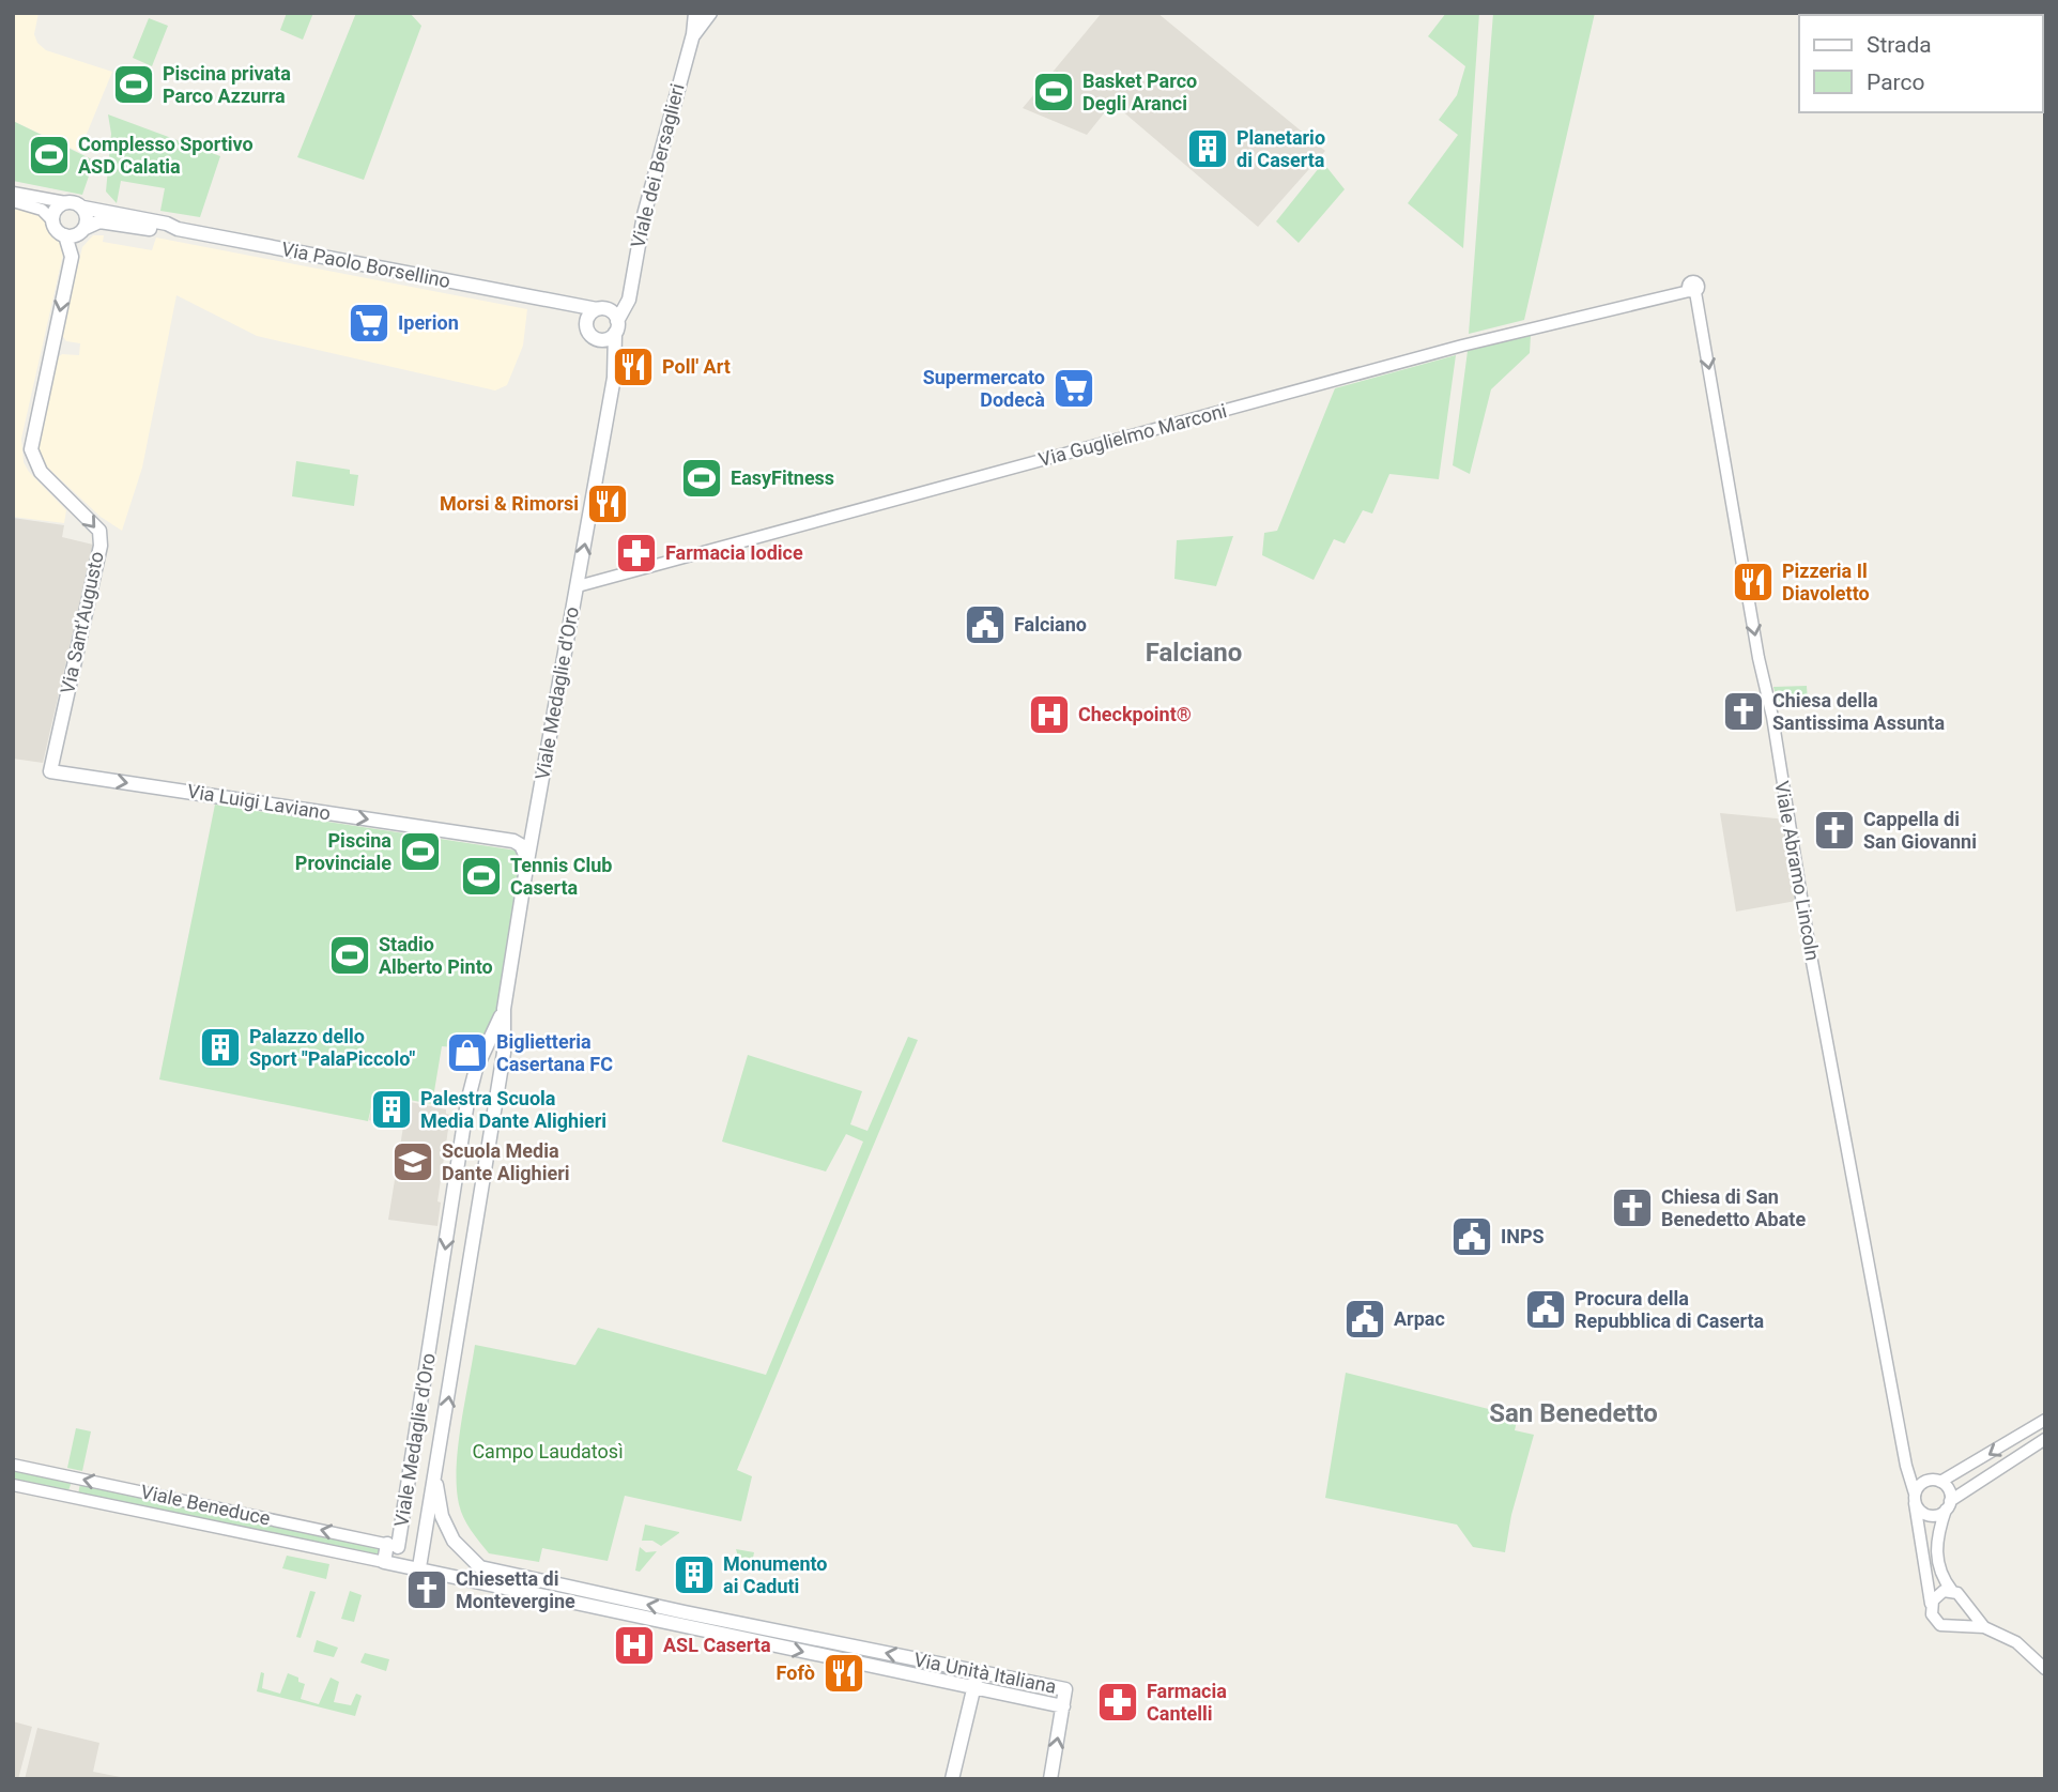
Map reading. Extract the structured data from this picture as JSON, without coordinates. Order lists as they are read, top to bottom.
{
  "streets": {
    "main road": [
      "Viale dei Bersaglieri",
      "Via Paolo Borsellino",
      "Via Sant'Augusto",
      "Viale Medaglie d'Oro",
      "Via Luigi Laviano",
      "Via Unità Italiana"
    ],
    "street": ["Via Guglielmo Marconi", "Viale Abramo Lincoln", "Viale Beneduce"]
  },
  "crossings": [
    ["Viale dei Bersaglieri", "Viale Medaglie d'Oro"],
    ["Via Paolo Borsellino", "Via Sant'Augusto"],
    ["Via Paolo Borsellino", "Viale Medaglie d'Oro"],
    ["Via Guglielmo Marconi", "Viale Medaglie d'Oro"],
    ["Via Guglielmo Marconi", "Viale Abramo Lincoln"],
    ["Via Sant'Augusto", "Via Luigi Laviano"],
    ["Viale Medaglie d'Oro", "Viale Beneduce"],
    ["Viale Medaglie d'Oro", "Via Unità Italiana"],
    ["Viale Beneduce", "Via Unità Italiana"]
  ],
  "one_way": ["Via Sant'Augusto", "Via Luigi Laviano", "Viale Abramo Lincoln"],
  "districts": ["Falciano", "San Benedetto"],
  "parks": ["Campo Laudatosì"],
  "places": {
    "sports": [
      "Piscina privata Parco Azzurra",
      "Basket Parco Degli Aranci",
      "Complesso Sportivo ASD Calatia",
      "EasyFitness",
      "Piscina Provinciale",
      "Tennis Club Caserta",
      "Stadio Alberto Pinto"
    ],
    "building": [
      "Planetario di Caserta",
      "Palazzo dello Sport \"PalaPiccolo\"",
      "Palestra Scuola Media Dante Alighieri",
      "Monumento ai Caduti"
    ],
    "supermarket": ["Iperion", "Supermercato Dodecà"],
    "restaurant": [
      "Poll' Art",
      "Morsi & Rimorsi",
      "Pizzeria Il Diavoletto",
      "Fofò"
    ],
    "pharmacy": ["Farmacia Iodice", "Farmacia Cantelli"],
    "public building": [
      "Falciano",
      "INPS",
      "Procura della Repubblica di Caserta",
      "Arpac"
    ],
    "church": [
      "Chiesa della Santissima Assunta",
      "Cappella di San Giovanni",
      "Chiesa di San Benedetto Abate",
      "Chiesetta di Montevergine"
    ],
    "hospital": ["Checkpoint®", "ASL Caserta"],
    "shop": ["Biglietteria Casertana FC"],
    "school or university": ["Scuola Media Dante Alighieri"]
  },
  "legend": ["Strada", "Parco"]
}
